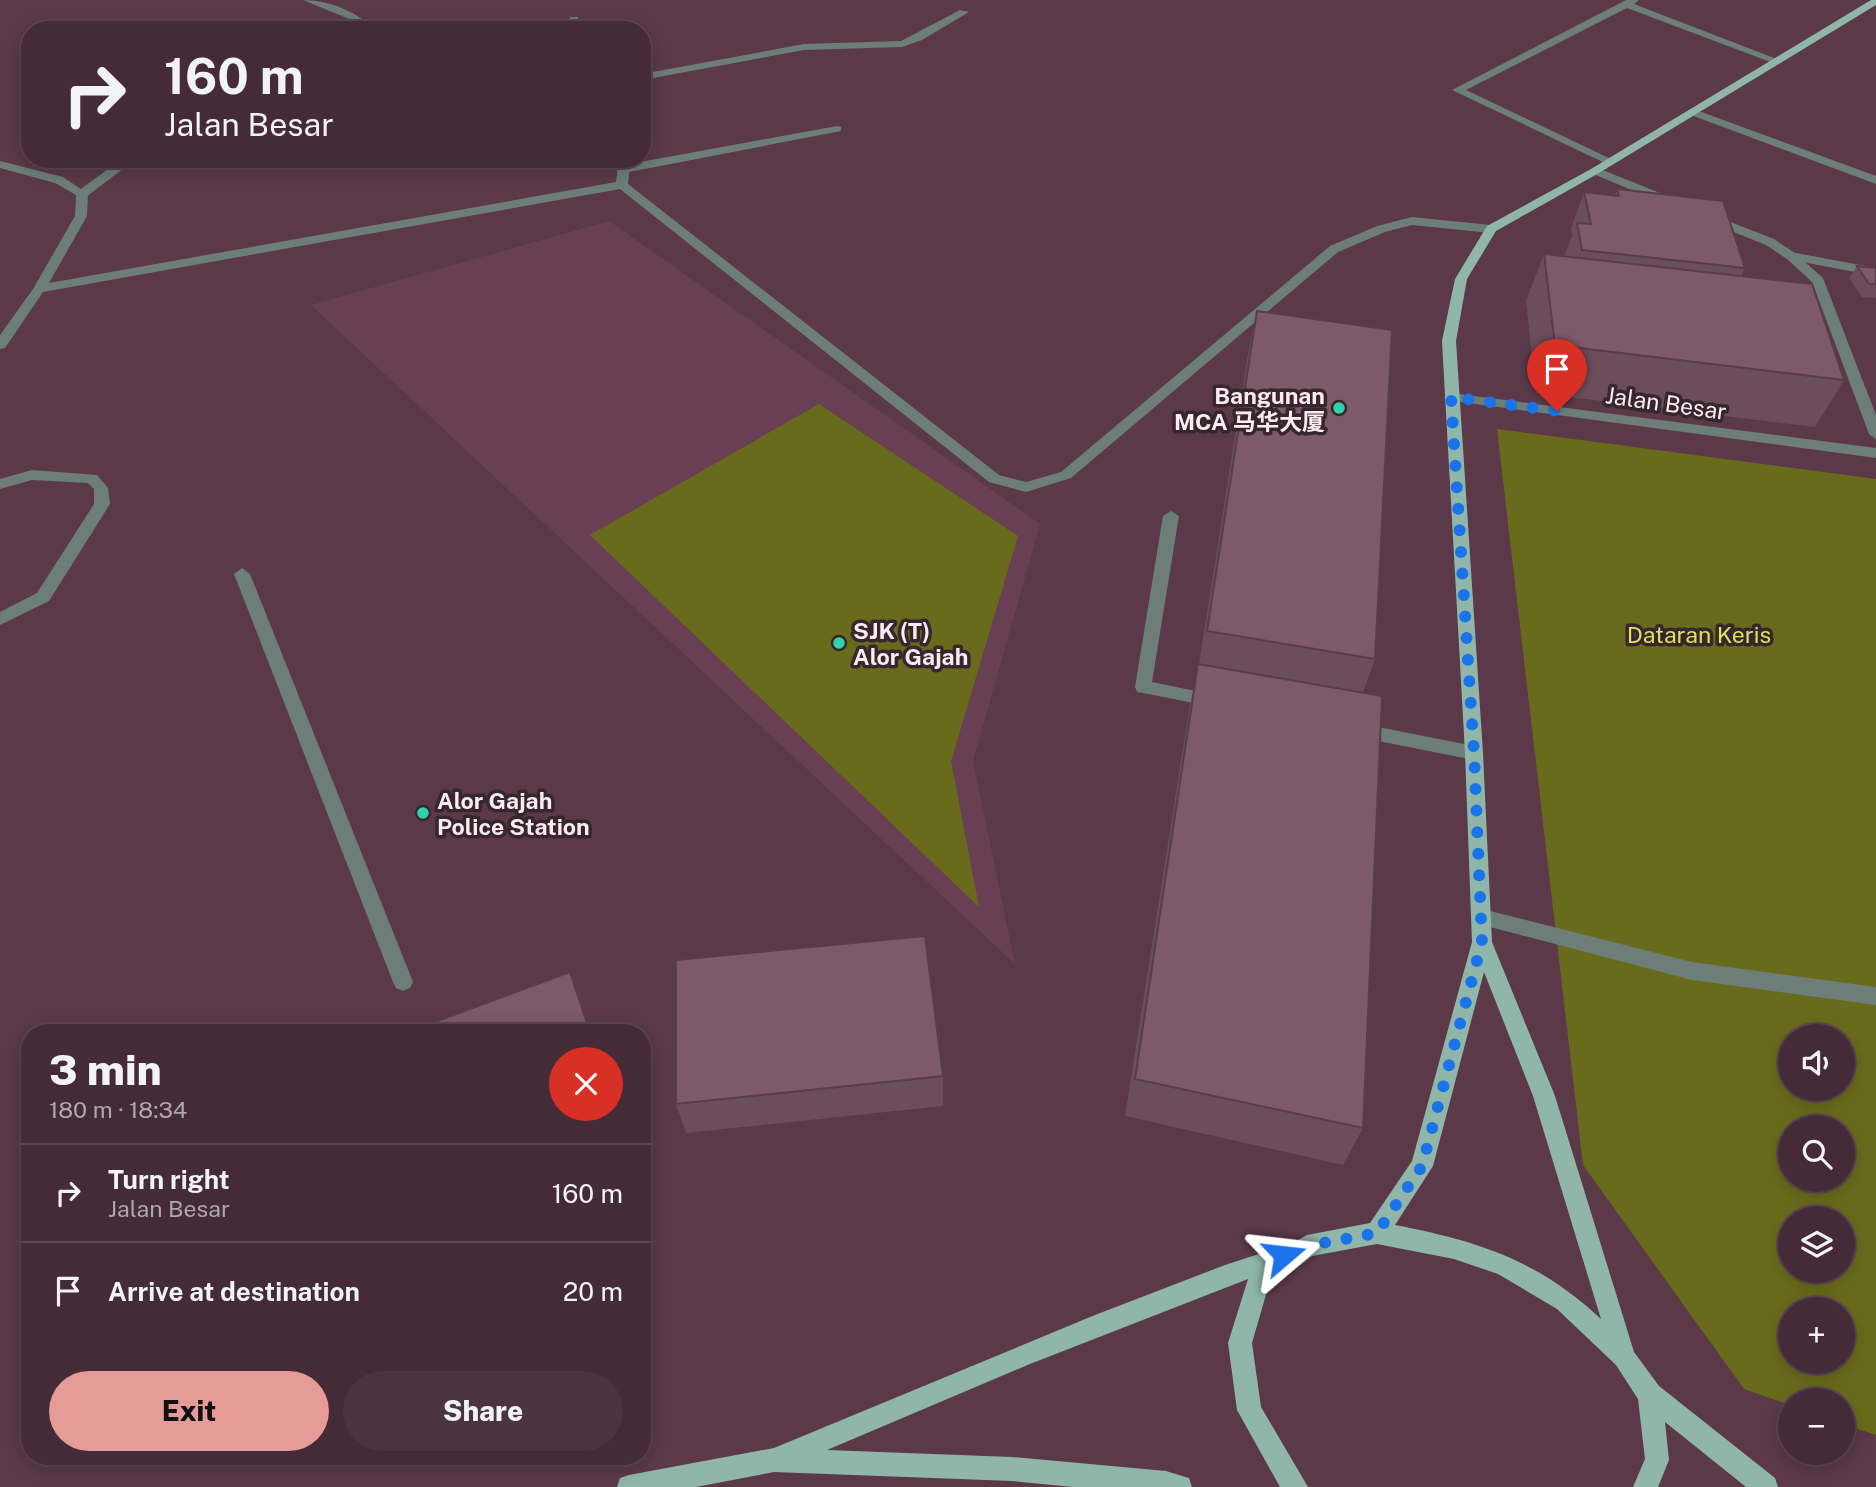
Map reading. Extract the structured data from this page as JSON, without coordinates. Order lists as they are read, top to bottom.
{
  "streets": {
    "street": ["Jalan Besar"]
  },
  "parks": ["Dataran Keris"],
  "places": ["Bangunan MCA 马华大厦", "SJK (T) Alor Gajah", "Alor Gajah Police Station"],
  "page": {
    "turn": ["160 m", "Jalan Besar"],
    "map_buttons": ["+", "−"],
    "heading": ["3 min", "180 m · 18:34"],
    "list": [
      {
        "name": "Turn right",
        "note": "Jalan Besar",
        "value": "160 m"
      },
      {
        "name": "Arrive at destination",
        "value": "20 m"
      }
    ],
    "buttons": ["Exit", "Share"]
  }
}
